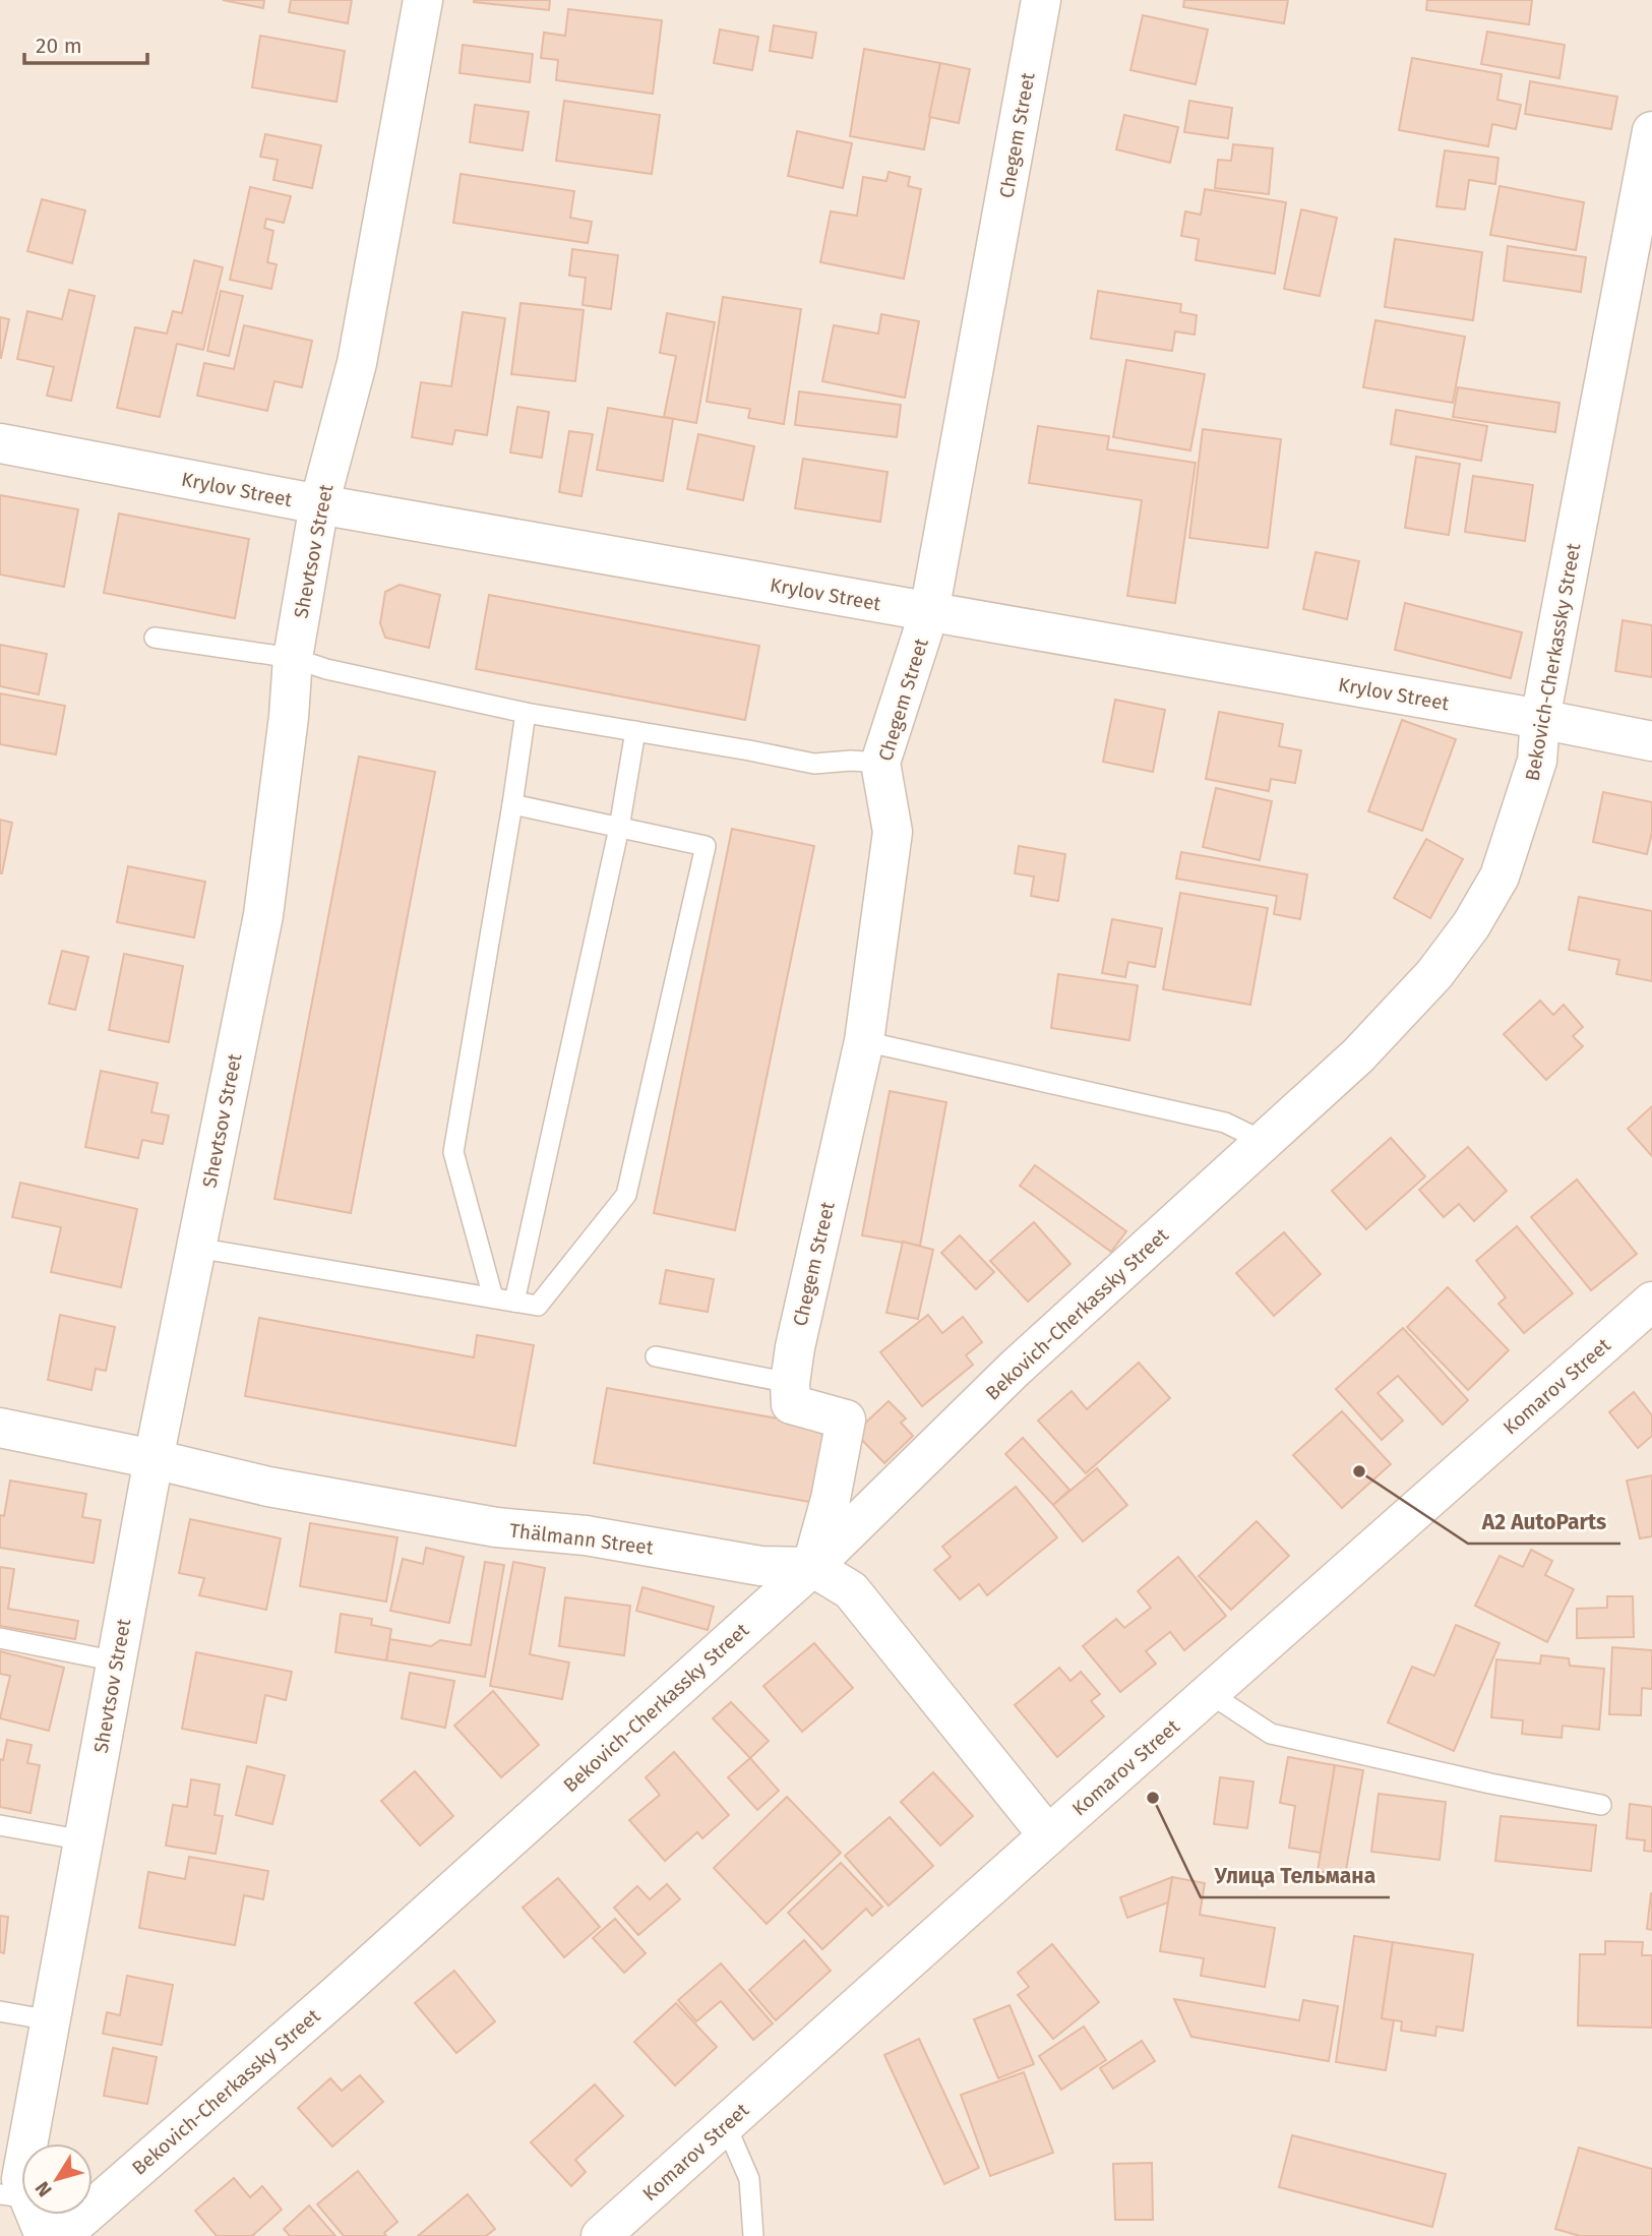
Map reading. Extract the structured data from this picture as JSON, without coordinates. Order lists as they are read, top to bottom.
{
  "streets": {
    "street": [
      "Chegem Street",
      "Krylov Street",
      "Shevtsov Street",
      "Bekovich-Cherkassky Street",
      "Komarov Street",
      "Thälmann Street"
    ]
  },
  "crossings": [
    ["Chegem Street", "Krylov Street"],
    ["Krylov Street", "Shevtsov Street"],
    ["Krylov Street", "Bekovich-Cherkassky Street"],
    ["Shevtsov Street", "Thälmann Street"],
    ["Bekovich-Cherkassky Street", "Thälmann Street"]
  ],
  "places": ["A2 AutoParts", "Улица Тельмана"],
  "scale_bar": "20 m",
  "north": "bottom left"
}
